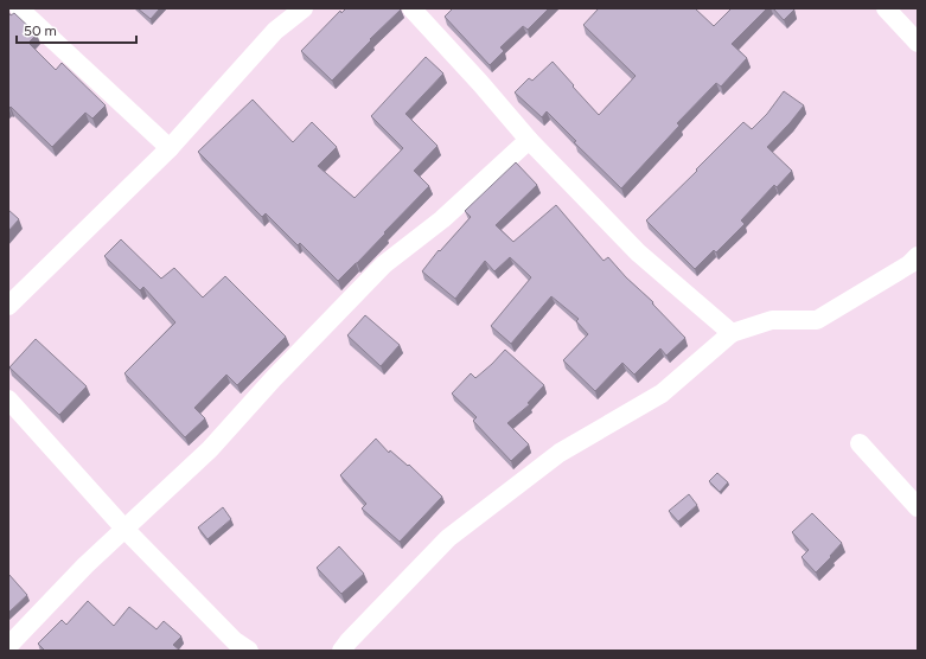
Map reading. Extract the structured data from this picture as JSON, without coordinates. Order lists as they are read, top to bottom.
{
  "scale_bar": "50 m"
}
